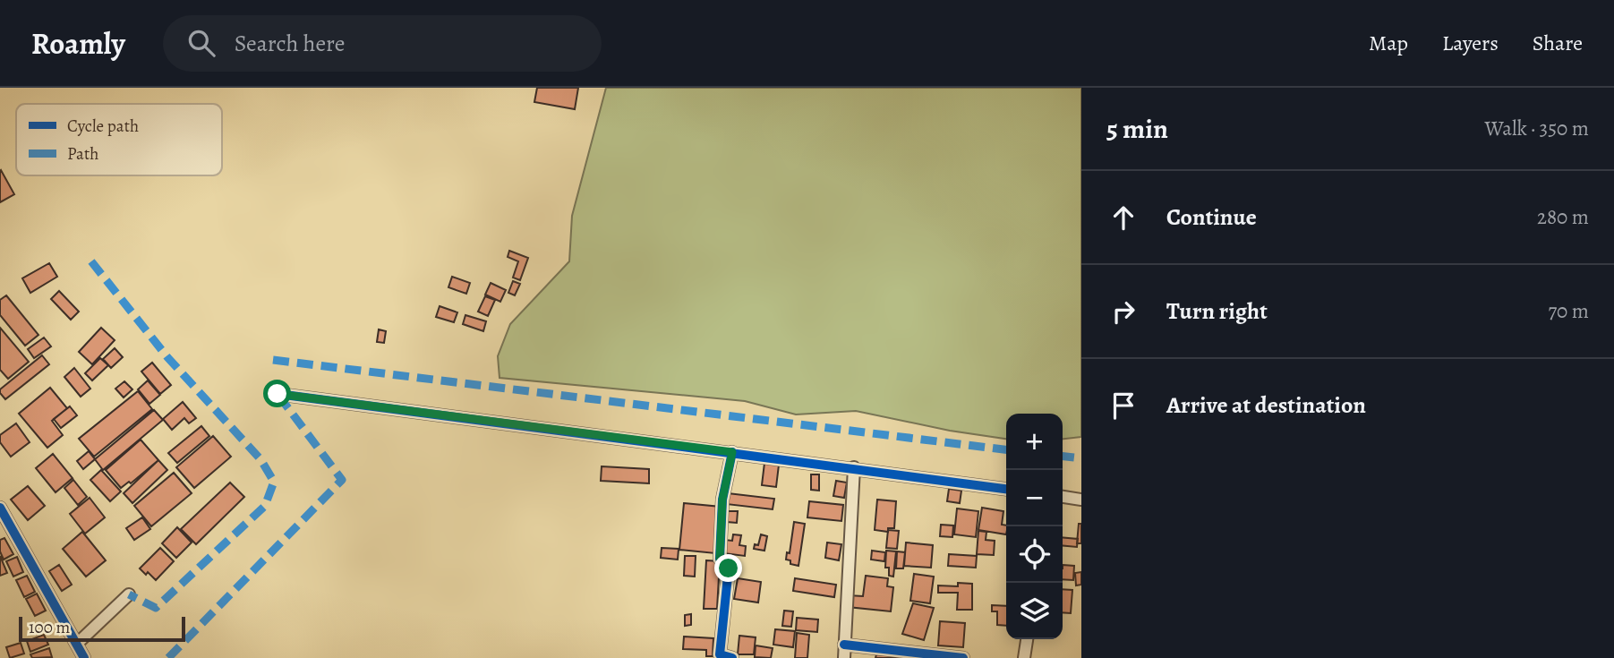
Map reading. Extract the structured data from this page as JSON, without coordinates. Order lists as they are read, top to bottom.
{
  "legend": ["Cycle path", "Path"],
  "scale_bar": "100 m",
  "page": {
    "header": "Roamly",
    "search": "Search here",
    "nav": ["Map", "Layers", "Share"],
    "heading": ["5 min", "Walk · 350 m"],
    "list": [
      ["Continue", "280 m"],
      ["Turn right", "70 m"],
      "Arrive at destination"
    ],
    "map_buttons": ["+", "−"],
    "scale": "100 m"
  }
}
